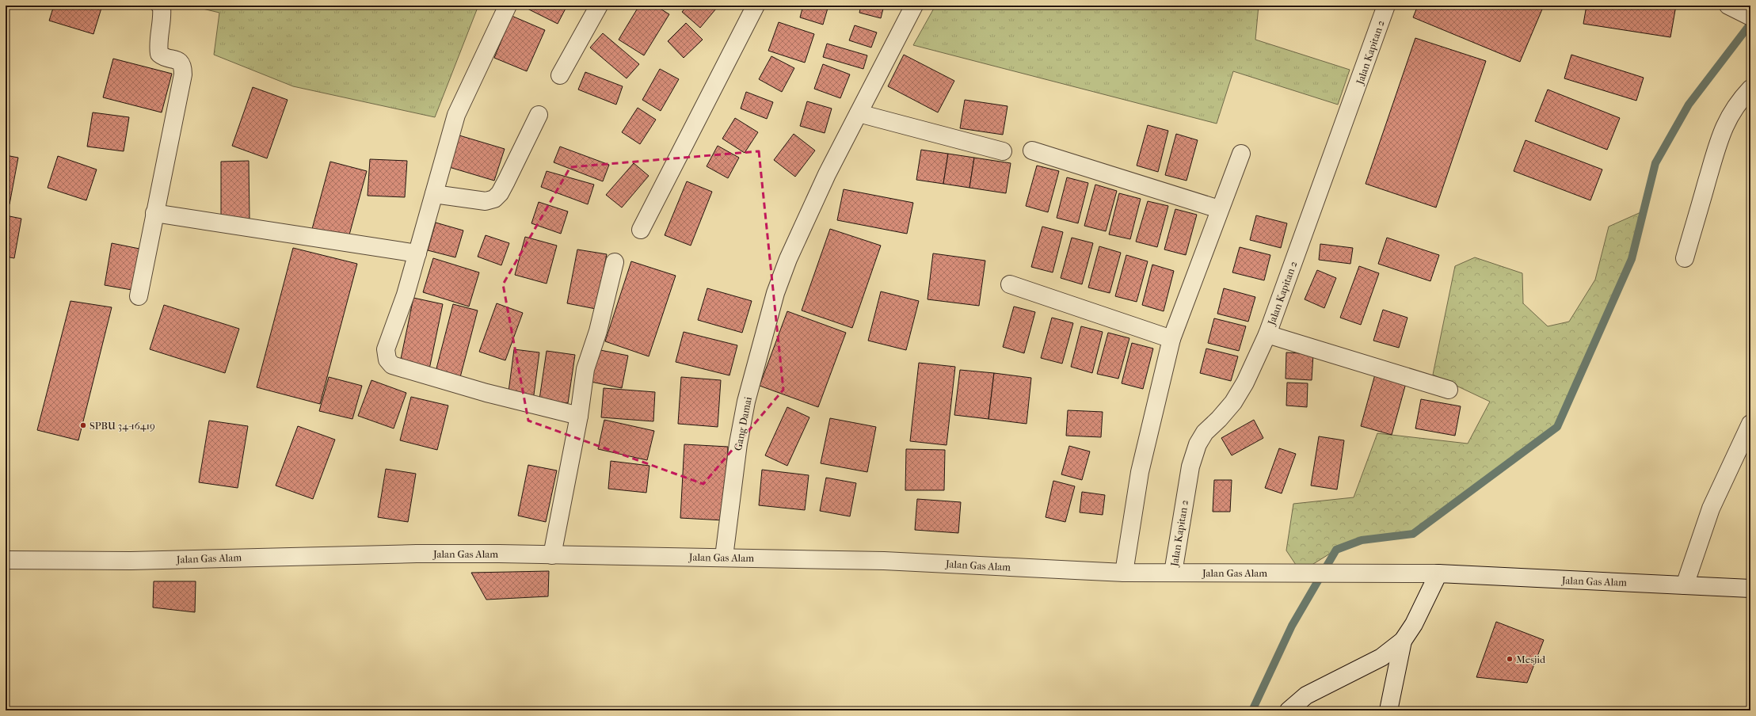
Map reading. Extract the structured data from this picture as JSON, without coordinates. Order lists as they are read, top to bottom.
{
  "streets": {
    "street": ["Jalan Kapitan 2", "Gang Damai", "Jalan Gas Alam"]
  },
  "crossings": [
    ["Jalan Kapitan 2", "Jalan Gas Alam"],
    ["Gang Damai", "Jalan Gas Alam"]
  ],
  "places": ["SPBU 34-16419", "Mesjid"]
}
